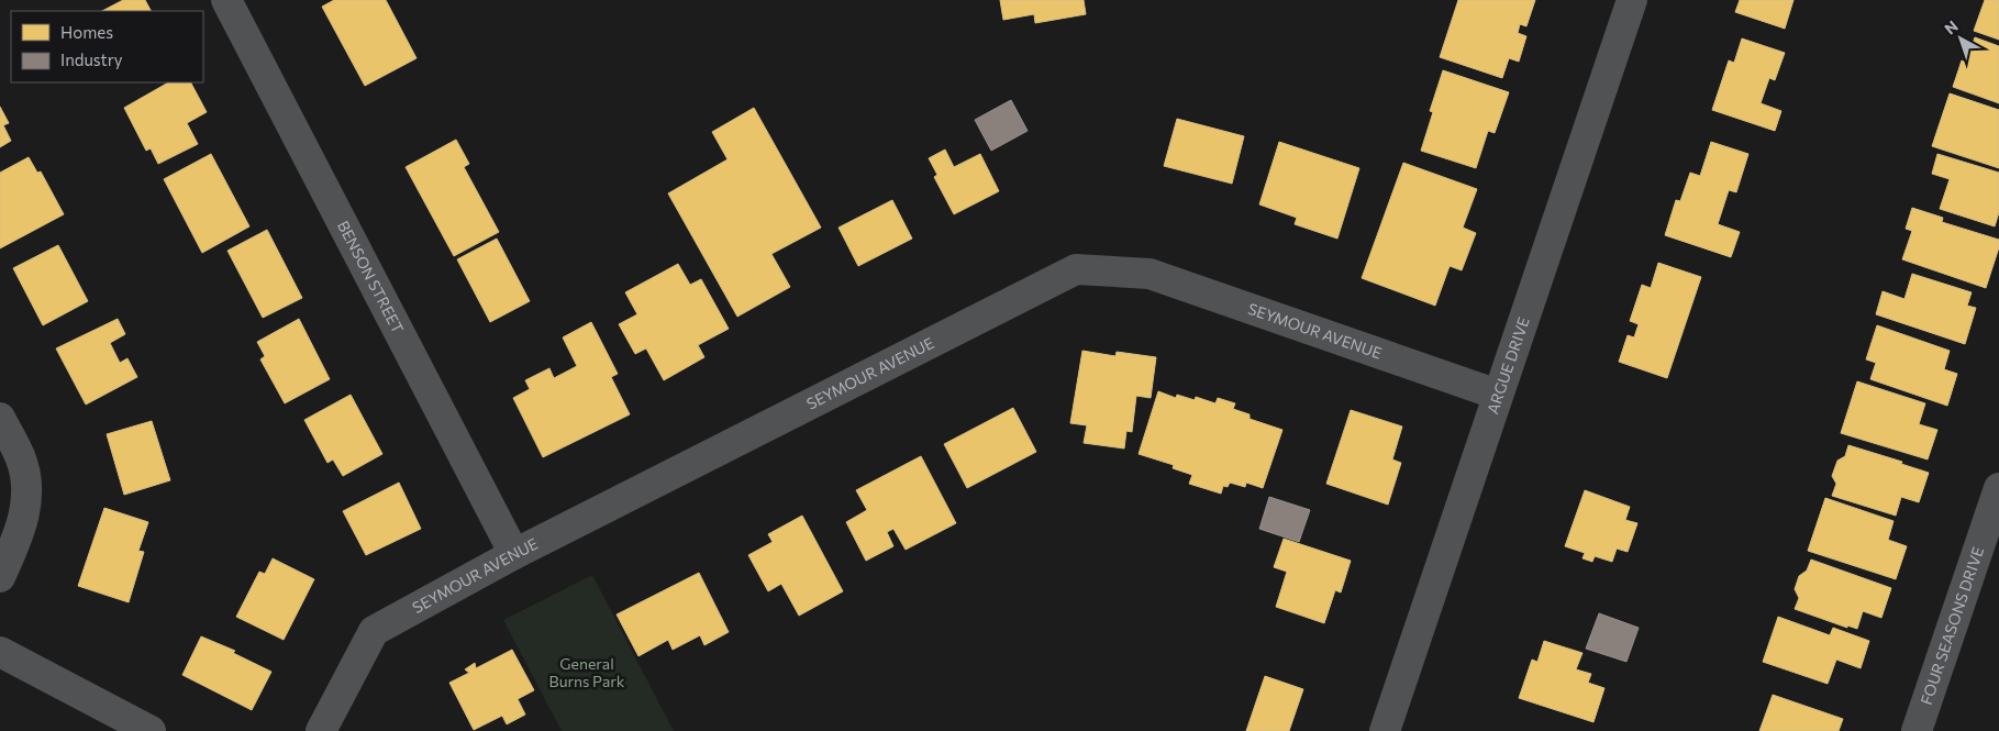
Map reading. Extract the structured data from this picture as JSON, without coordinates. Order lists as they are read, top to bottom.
{
  "streets": {
    "street": [
      "BENSON STREET",
      "SEYMOUR AVENUE",
      "ARGUE DRIVE",
      "FOUR SEASONS DRIVE"
    ]
  },
  "crossings": [
    ["BENSON STREET", "SEYMOUR AVENUE"],
    ["SEYMOUR AVENUE", "ARGUE DRIVE"]
  ],
  "parks": ["General Burns Park"],
  "legend": ["Homes", "Industry"],
  "north": "top left"
}
